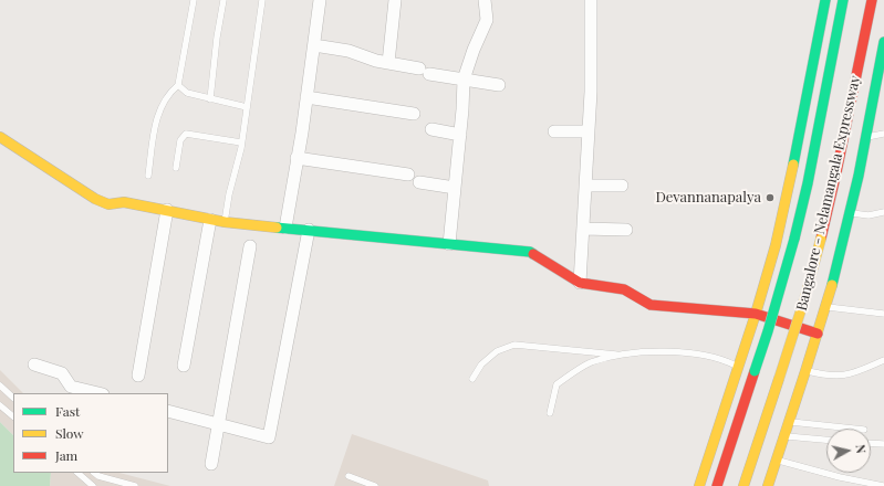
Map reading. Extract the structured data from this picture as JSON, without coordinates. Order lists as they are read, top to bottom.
{
  "streets": {
    "main road": ["Bangalore - Nelamangala Expressway"]
  },
  "places": ["Devannanapalya"],
  "legend": ["Fast", "Slow", "Jam"],
  "north": "right"
}
